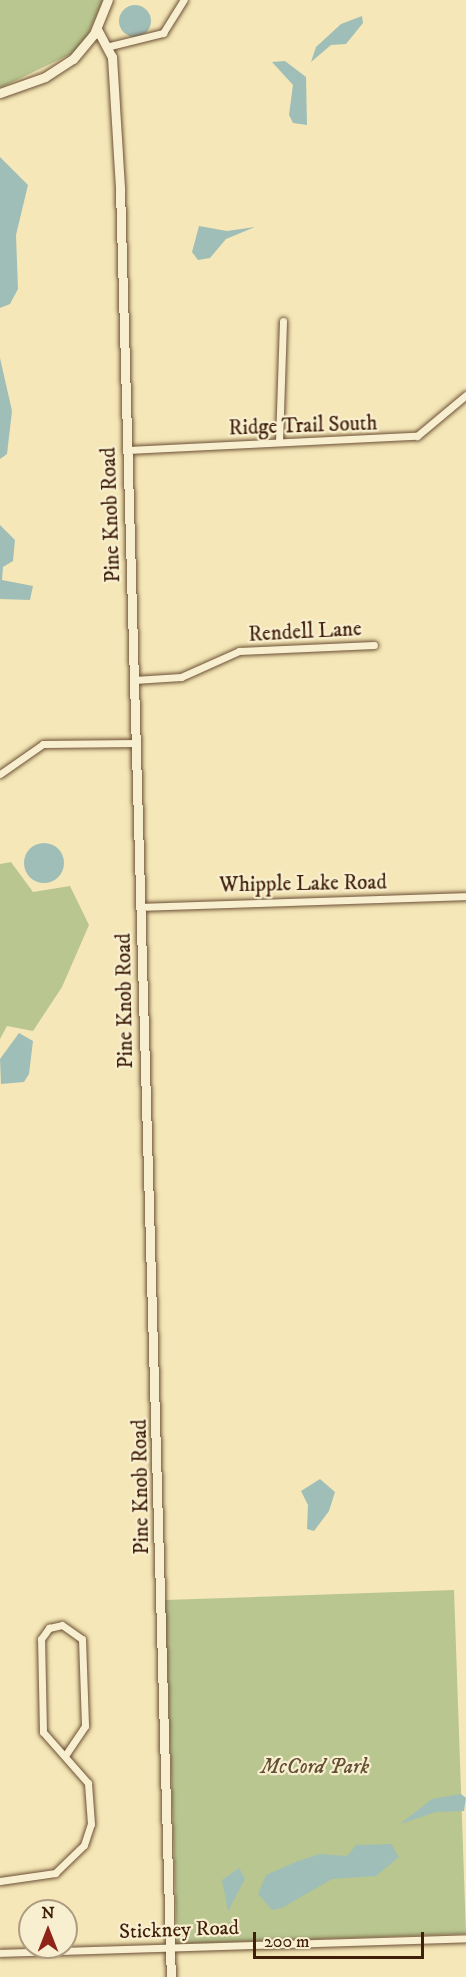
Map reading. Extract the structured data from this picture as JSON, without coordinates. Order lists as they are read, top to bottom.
{
  "streets": {
    "street": [
      "Ridge Trail South",
      "Pine Knob Road",
      "Rendell Lane",
      "Whipple Lake Road",
      "Stickney Road"
    ]
  },
  "crossings": [
    ["Ridge Trail South", "Pine Knob Road"],
    ["Pine Knob Road", "Rendell Lane"],
    ["Pine Knob Road", "Whipple Lake Road"],
    ["Pine Knob Road", "Stickney Road"]
  ],
  "parks": ["McCord Park"],
  "scale_bar": "200 m",
  "north": "top"
}
